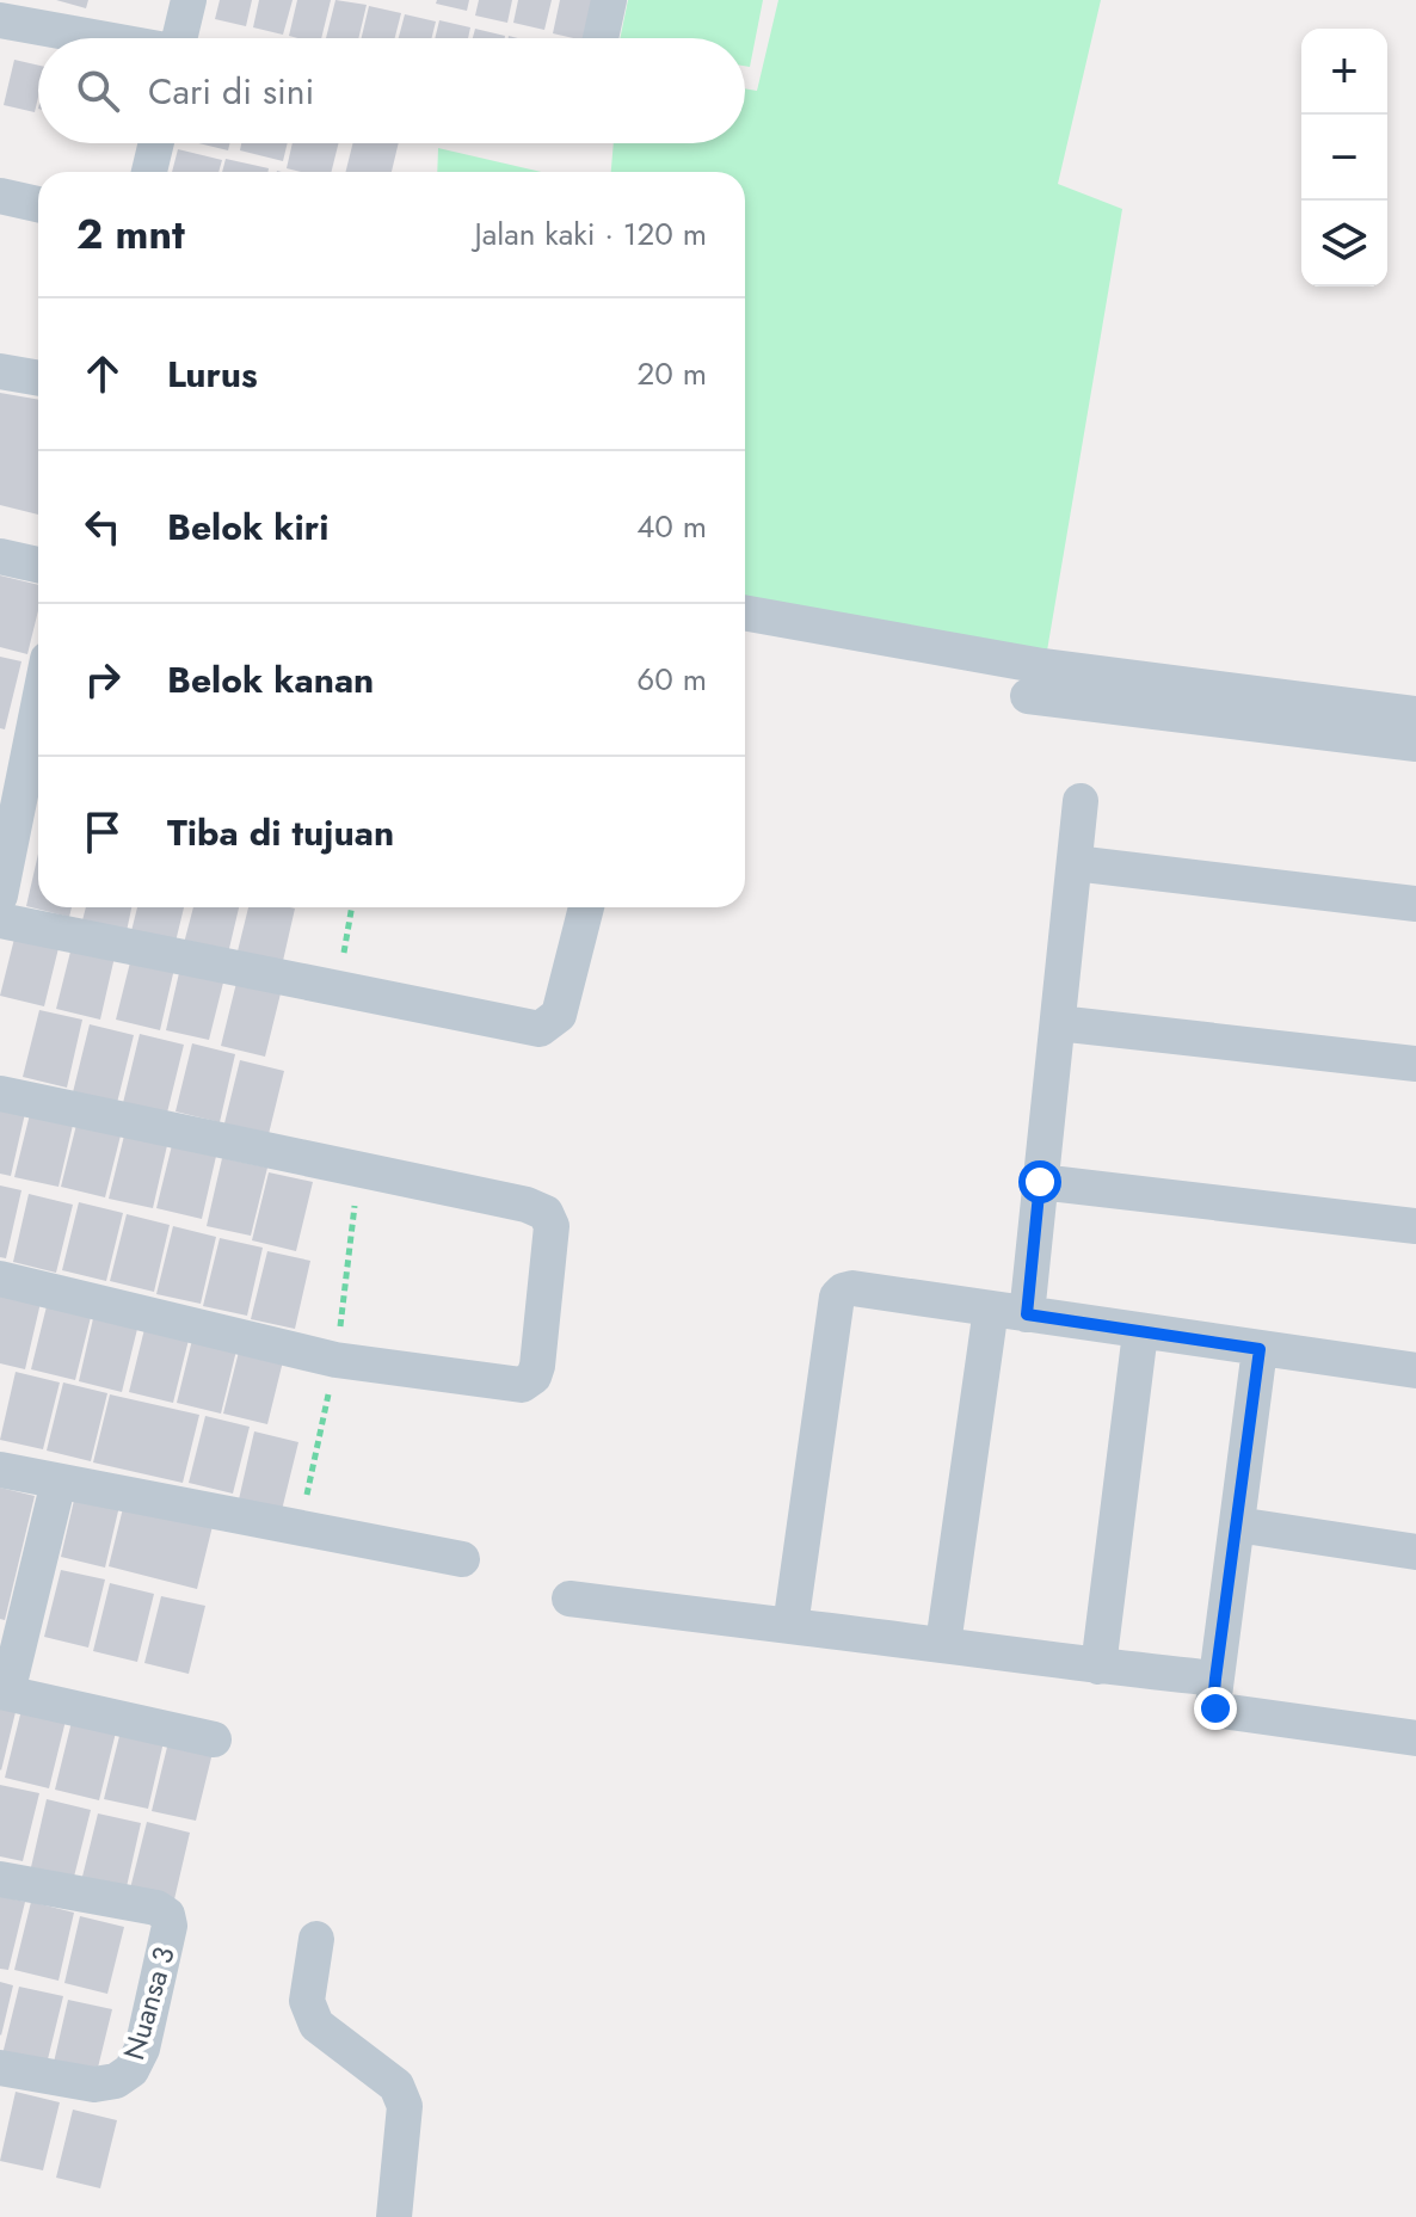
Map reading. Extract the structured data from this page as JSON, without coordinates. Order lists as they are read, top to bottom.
{
  "streets": {
    "street": ["Nuansa 3"]
  },
  "page": {
    "map_buttons": ["+", "−"],
    "search": "Cari di sini",
    "heading": ["2 mnt", "Jalan kaki · 120 m"],
    "list": [
      ["Lurus", "20 m"],
      ["Belok kiri", "40 m"],
      ["Belok kanan", "60 m"],
      "Tiba di tujuan"
    ]
  }
}
